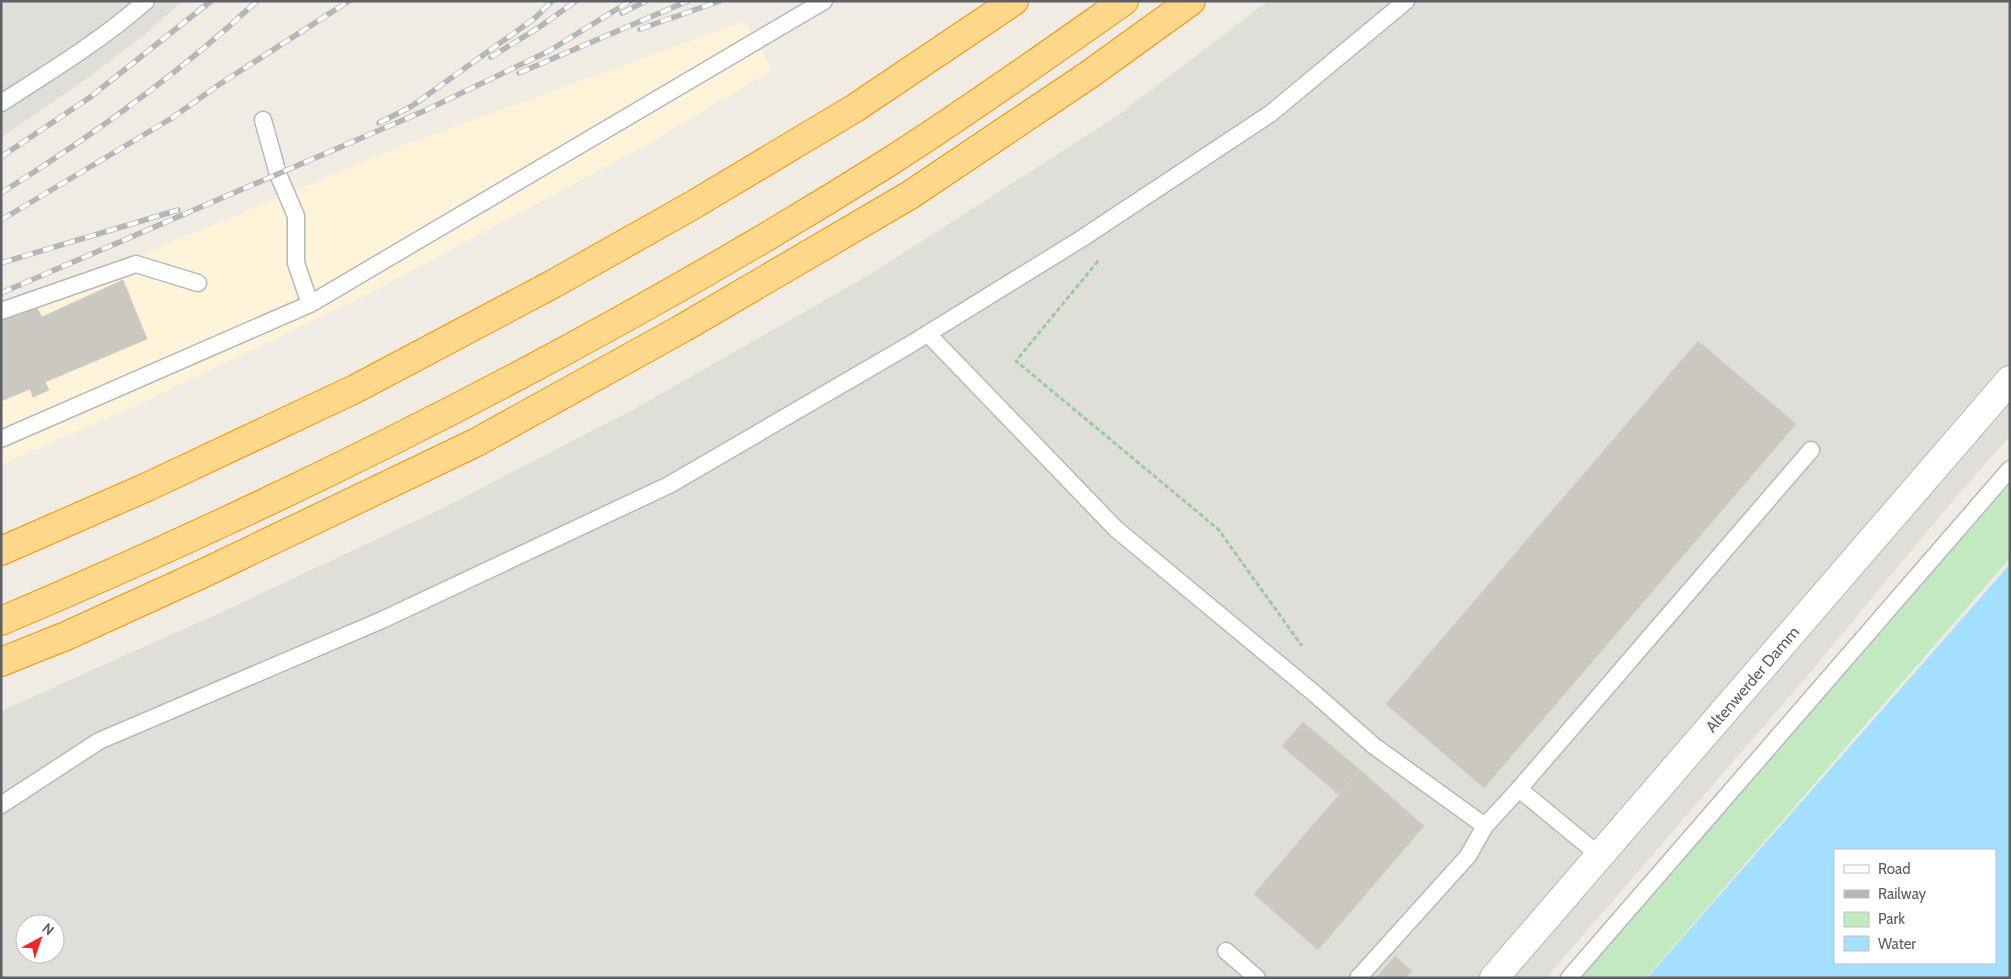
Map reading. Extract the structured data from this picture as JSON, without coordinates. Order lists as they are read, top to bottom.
{
  "streets": {
    "street": ["Altenwerder Damm"]
  },
  "legend": [
    "Road",
    "Railway",
    "Park",
    "Water"
  ],
  "north": "top right"
}
